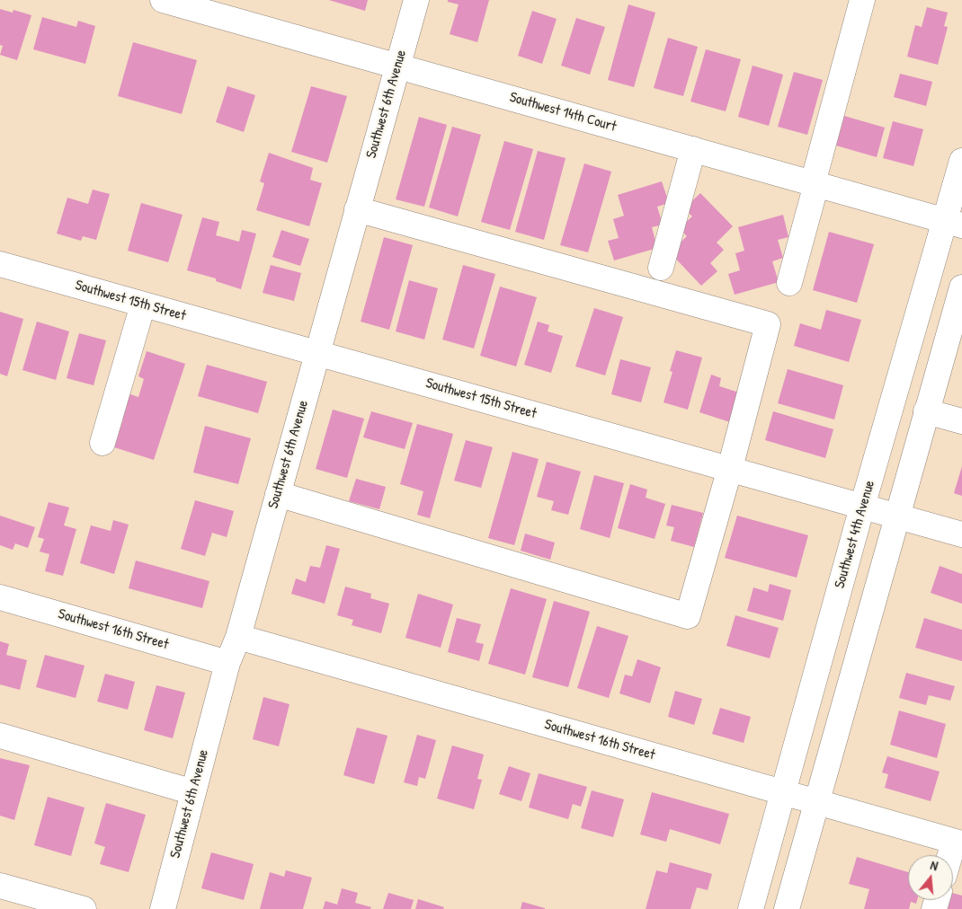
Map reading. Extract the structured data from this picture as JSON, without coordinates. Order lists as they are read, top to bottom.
{
  "streets": {
    "street": [
      "Southwest 6th Avenue",
      "Southwest 14th Court",
      "Southwest 15th Street",
      "Southwest 4th Avenue",
      "Southwest 16th Street"
    ]
  },
  "crossings": [
    ["Southwest 6th Avenue", "Southwest 14th Court"],
    ["Southwest 6th Avenue", "Southwest 15th Street"],
    ["Southwest 6th Avenue", "Southwest 16th Street"],
    ["Southwest 14th Court", "Southwest 4th Avenue"],
    ["Southwest 15th Street", "Southwest 4th Avenue"],
    ["Southwest 4th Avenue", "Southwest 16th Street"]
  ],
  "north": "top"
}
